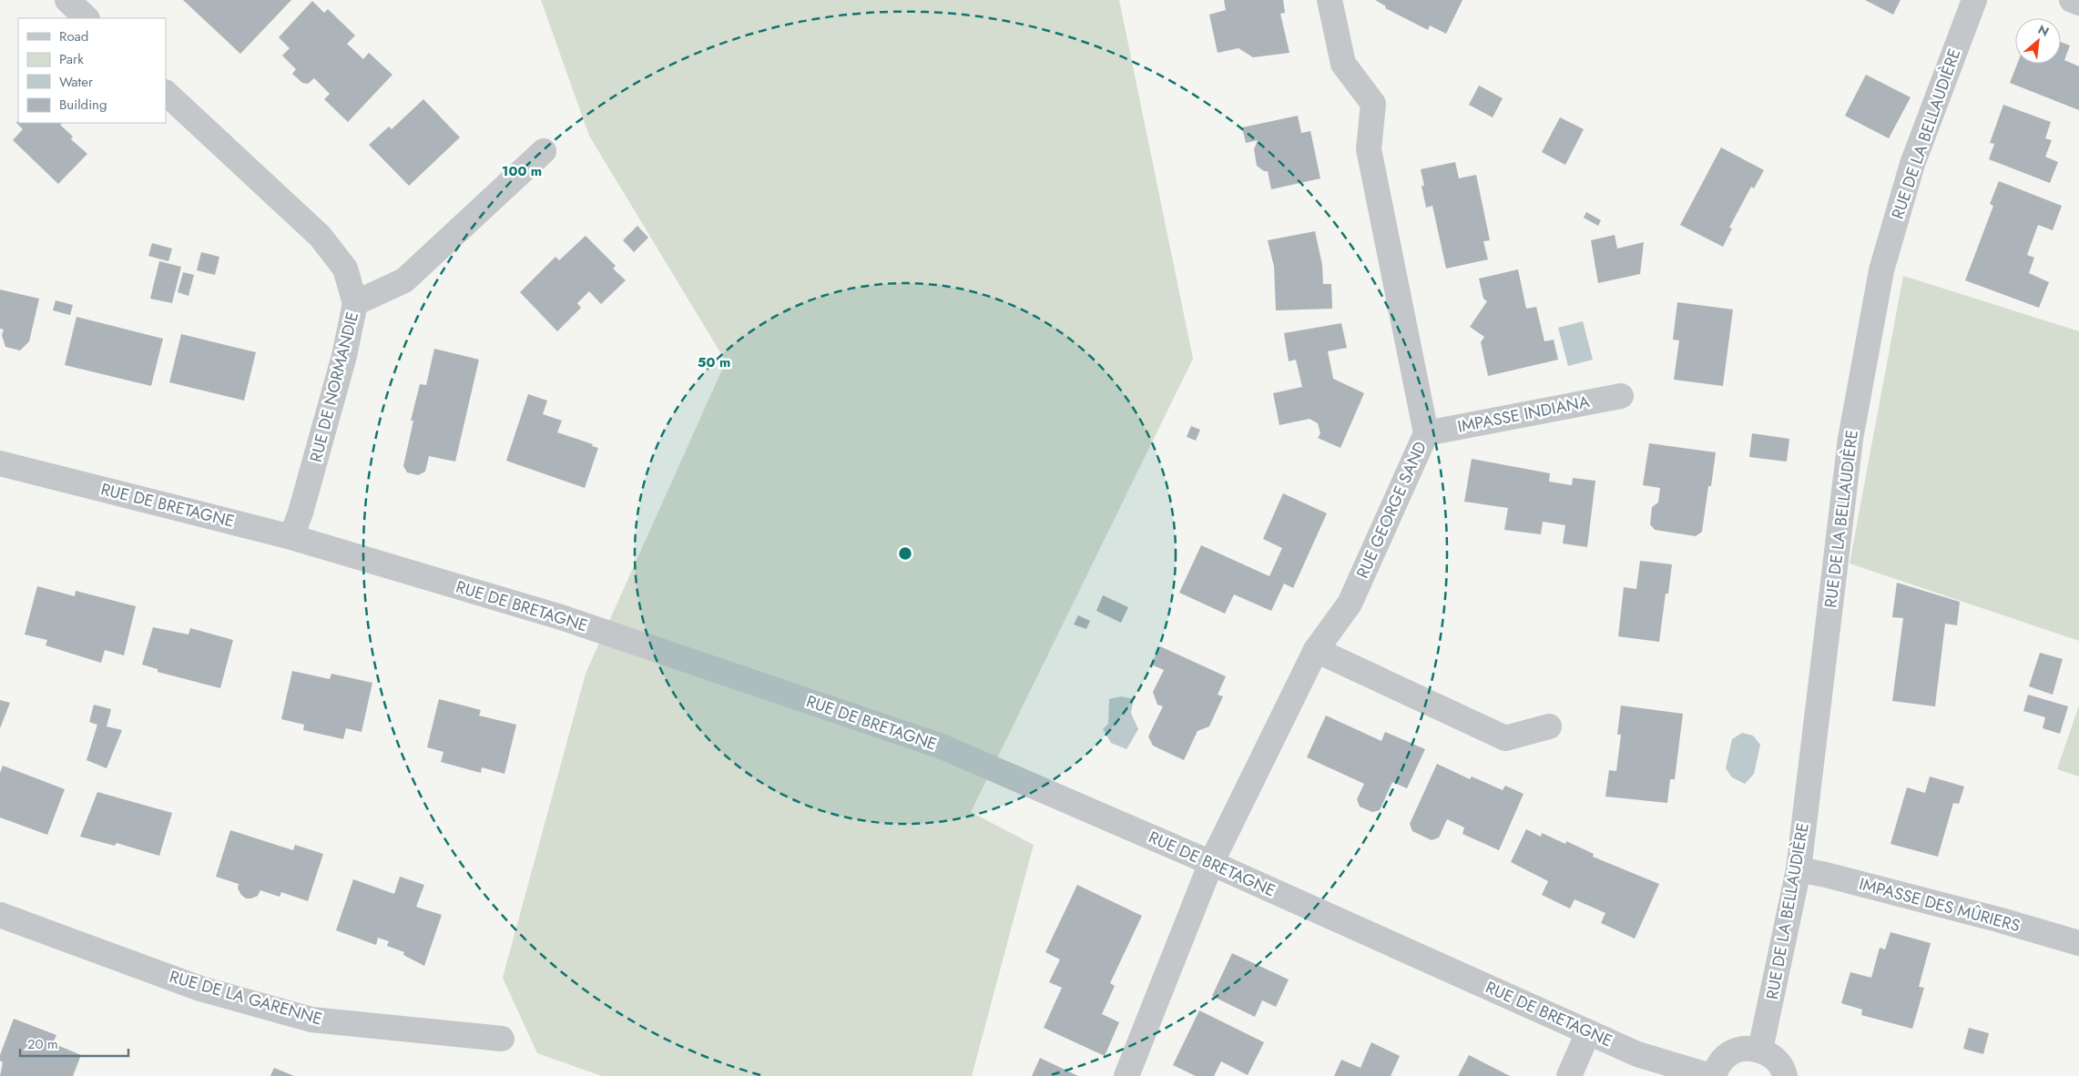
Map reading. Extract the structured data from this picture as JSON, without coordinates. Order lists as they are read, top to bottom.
{
  "streets": {
    "street": [
      "RUE DE LA BELLAUDIÈRE",
      "RUE DE NORMANDIE",
      "IMPASSE INDIANA",
      "RUE DE BRETAGNE",
      "RUE GEORGE SAND",
      "IMPASSE DES MÛRIERS",
      "RUE DE LA GARENNE"
    ]
  },
  "crossings": [
    ["RUE DE LA BELLAUDIÈRE", "IMPASSE DES MÛRIERS"],
    ["RUE DE NORMANDIE", "RUE DE BRETAGNE"],
    ["IMPASSE INDIANA", "RUE GEORGE SAND"],
    ["RUE DE BRETAGNE", "RUE GEORGE SAND"]
  ],
  "legend": [
    "Road",
    "Park",
    "Water",
    "Building"
  ],
  "scale_bar": "20 m",
  "north": "top right",
  "rings": ["100 m", "50 m"]
}
